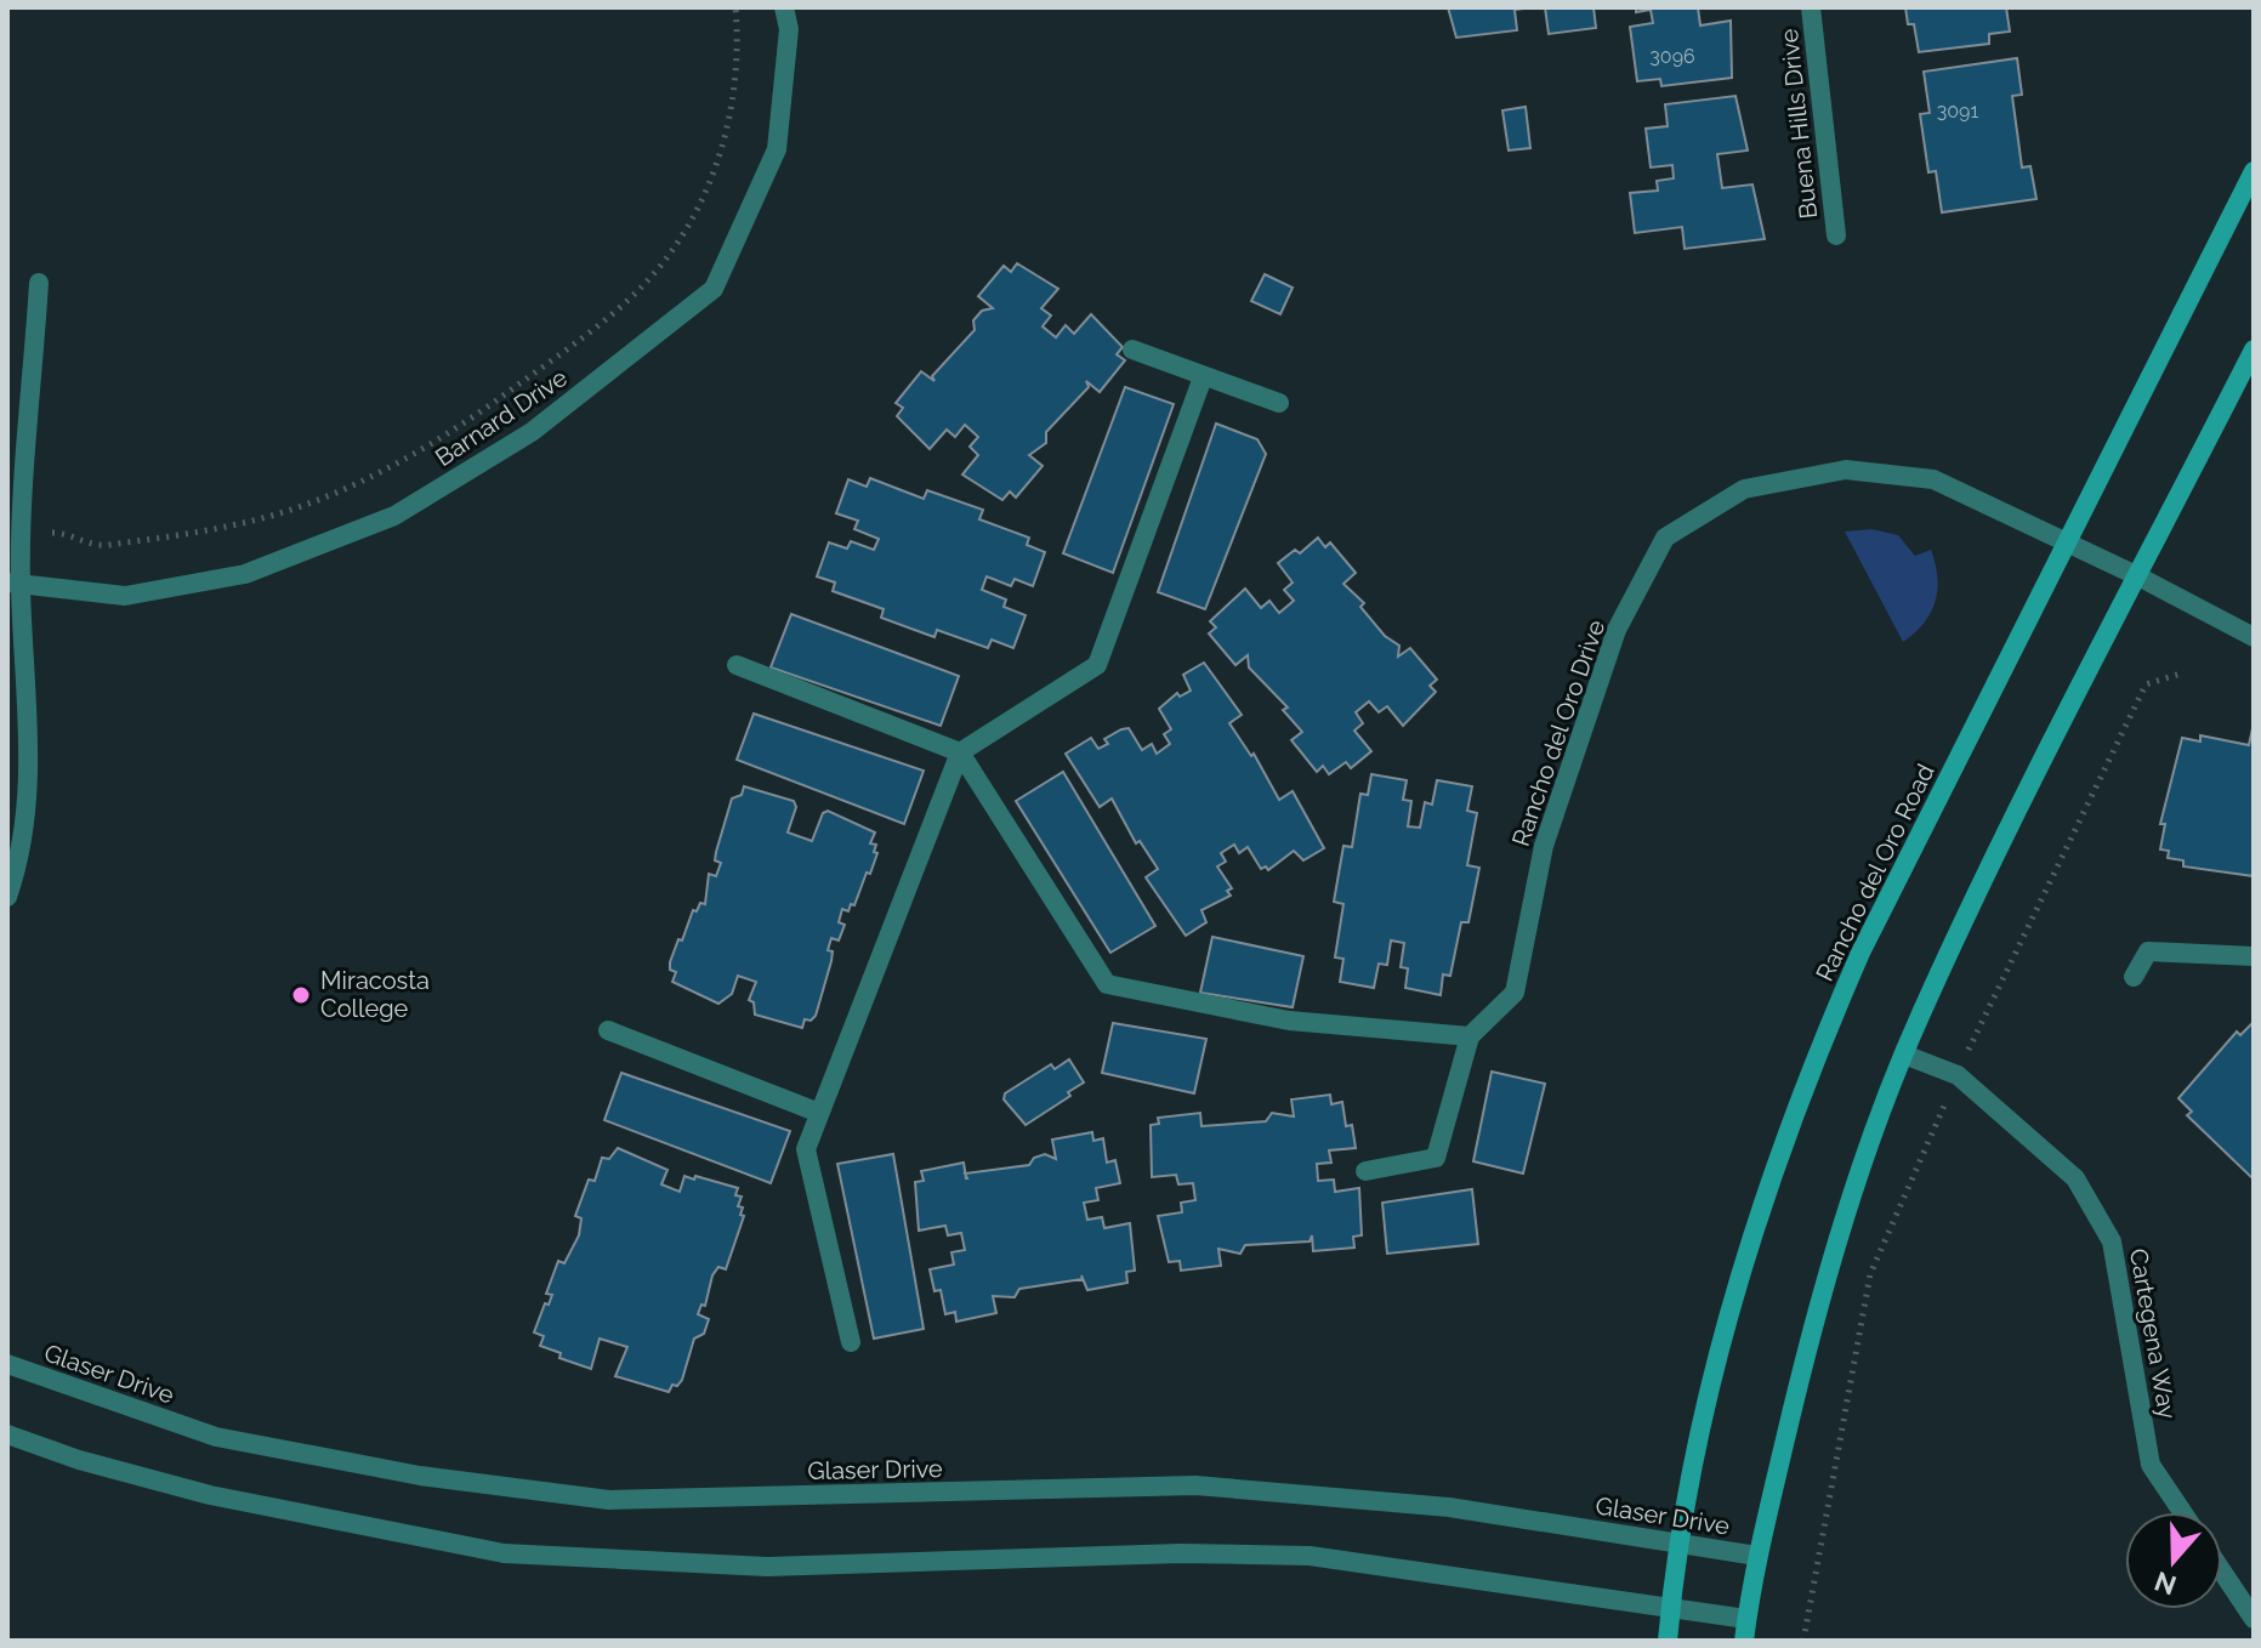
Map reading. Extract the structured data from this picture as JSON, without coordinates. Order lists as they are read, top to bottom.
{
  "streets": {
    "main road": ["Rancho del Oro Road"],
    "street": [
      "Buena Hills Drive",
      "Barnard Drive",
      "Rancho del Oro Drive",
      "Cartegena Way",
      "Glaser Drive"
    ]
  },
  "crossings": [
    ["Rancho del Oro Drive", "Rancho del Oro Road"],
    ["Rancho del Oro Road", "Glaser Drive"]
  ],
  "places": ["Miracosta College"],
  "house_numbers": ["3096", "3091"],
  "north": "bottom"
}
